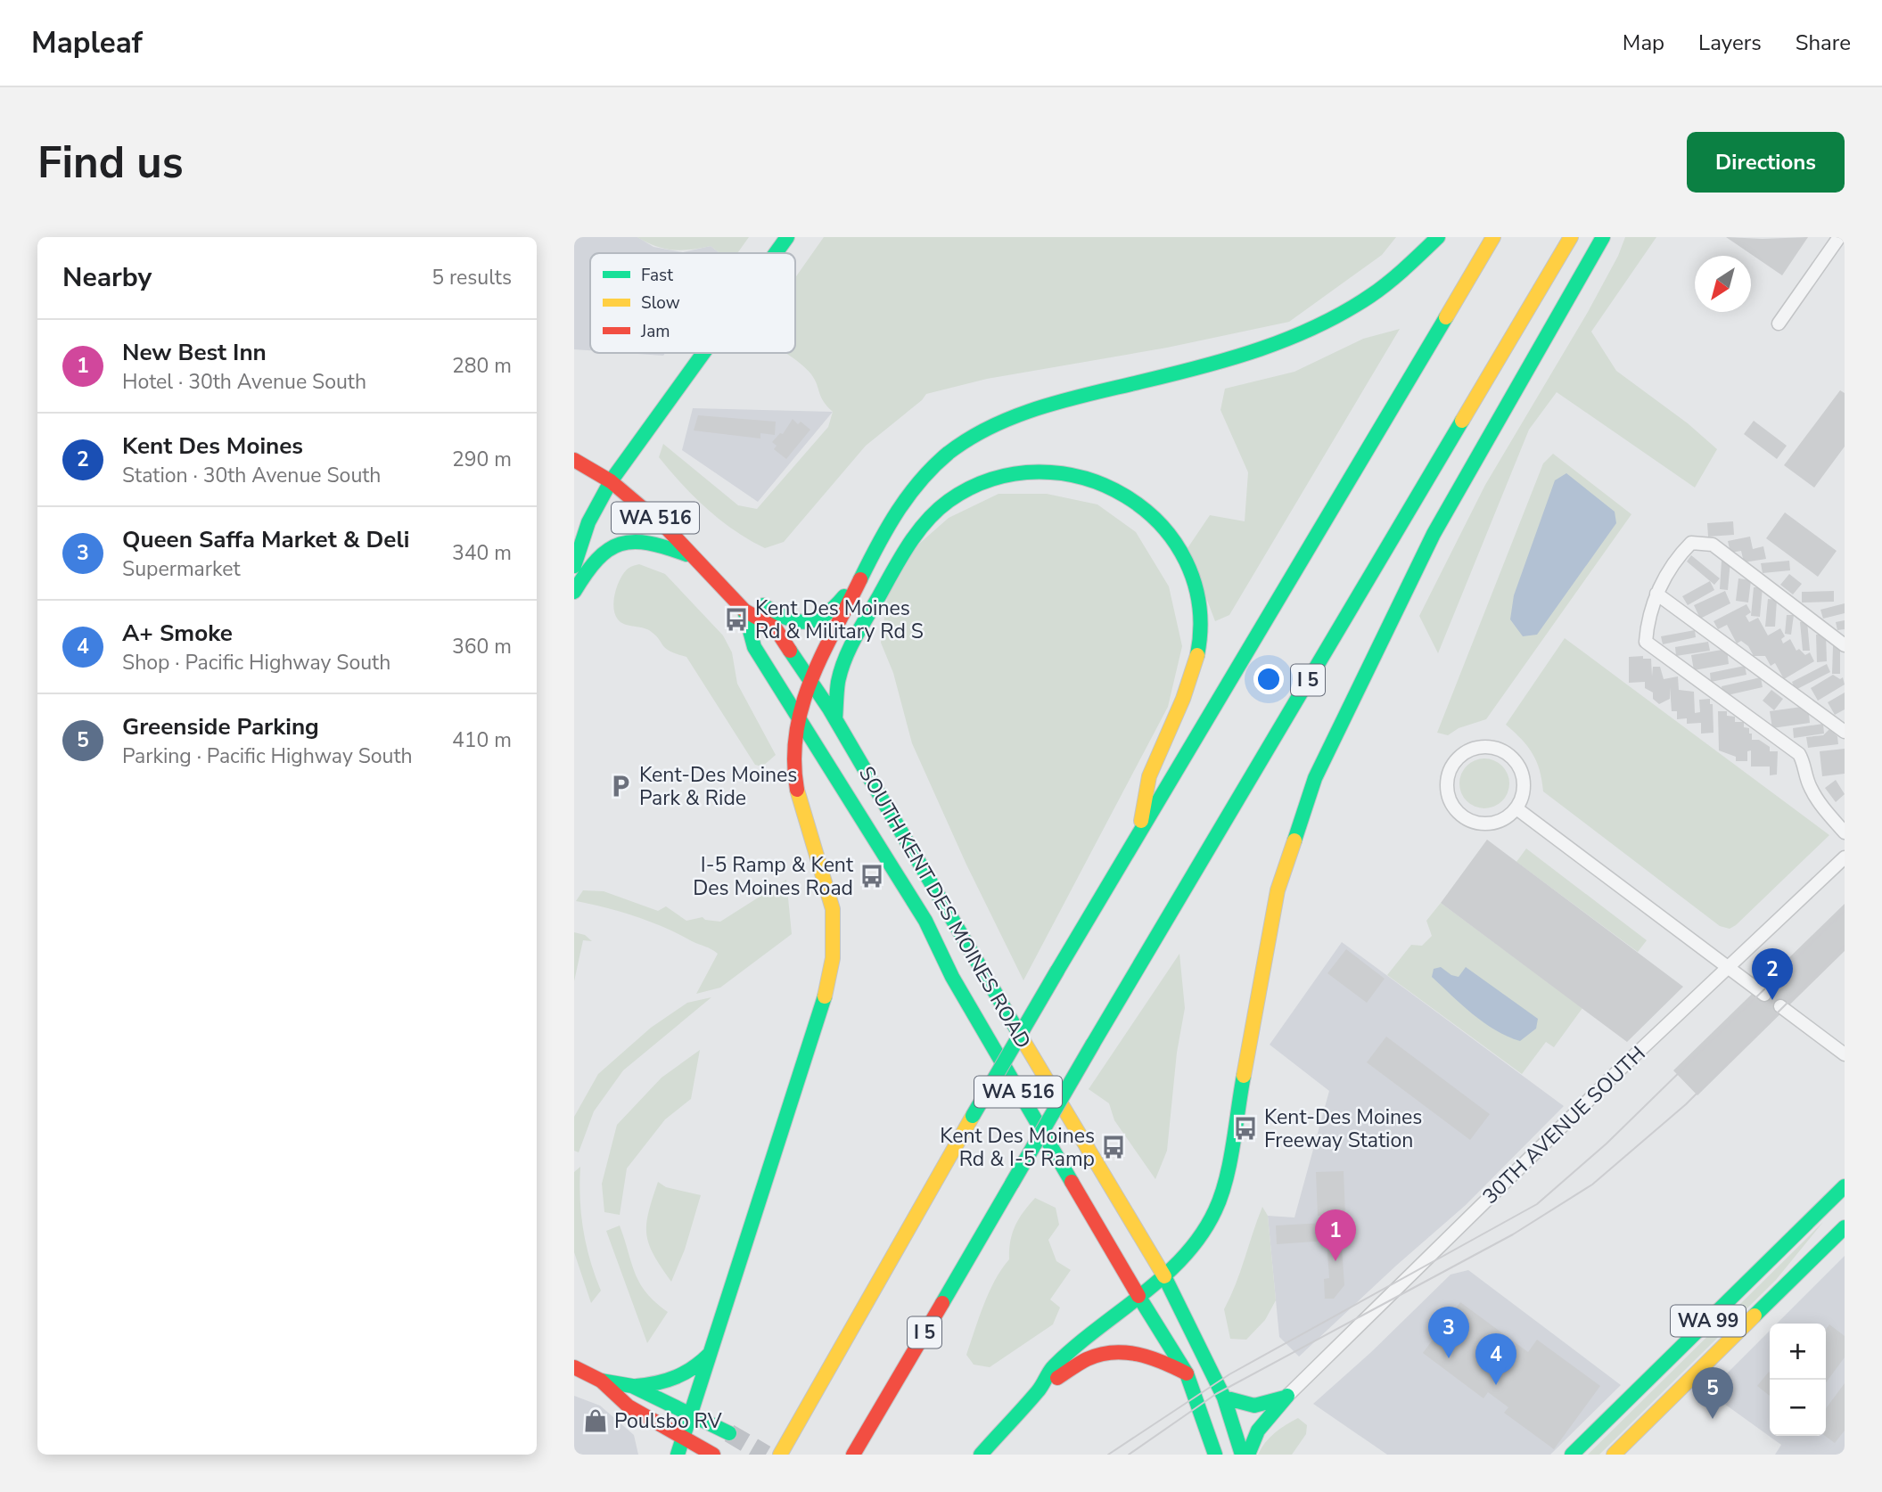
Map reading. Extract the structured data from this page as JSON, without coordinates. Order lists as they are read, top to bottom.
{
  "streets": {
    "main road": [
      "WA 516",
      "I 5",
      "SOUTH KENT DES MOINES ROAD",
      "WA 99"
    ],
    "street": ["30TH AVENUE SOUTH"]
  },
  "places": {
    "bus stop": [
      "Kent Des Moines Rd & Military Rd S",
      "I-5 Ramp & Kent Des Moines Road",
      "Kent-Des Moines Freeway Station",
      "Kent Des Moines Rd & I-5 Ramp"
    ],
    "parking": ["Kent-Des Moines Park & Ride"],
    "shop": ["Poulsbo RV"]
  },
  "legend": ["Fast", "Slow", "Jam"],
  "north": "bottom left",
  "page": {
    "header": "Mapleaf",
    "nav": ["Map", "Layers", "Share"],
    "buttons": "Directions",
    "title": "Find us",
    "heading": ["Nearby", "5 results"],
    "list": [
      {
        "mark": "1",
        "name": "New Best Inn",
        "note": "Hotel · 30th Avenue South",
        "value": "280 m"
      },
      {
        "mark": "2",
        "name": "Kent Des Moines",
        "note": "Station · 30th Avenue South",
        "value": "290 m"
      },
      {
        "mark": "3",
        "name": "Queen Saffa Market & Deli",
        "note": "Supermarket",
        "value": "340 m"
      },
      {
        "mark": "4",
        "name": "A+ Smoke",
        "note": "Shop · Pacific Highway South",
        "value": "360 m"
      },
      {
        "mark": "5",
        "name": "Greenside Parking",
        "note": "Parking · Pacific Highway South",
        "value": "410 m"
      }
    ],
    "pins": [
      "2",
      "1",
      "3",
      "4",
      "5"
    ],
    "map_buttons": ["+", "−"]
  }
}
